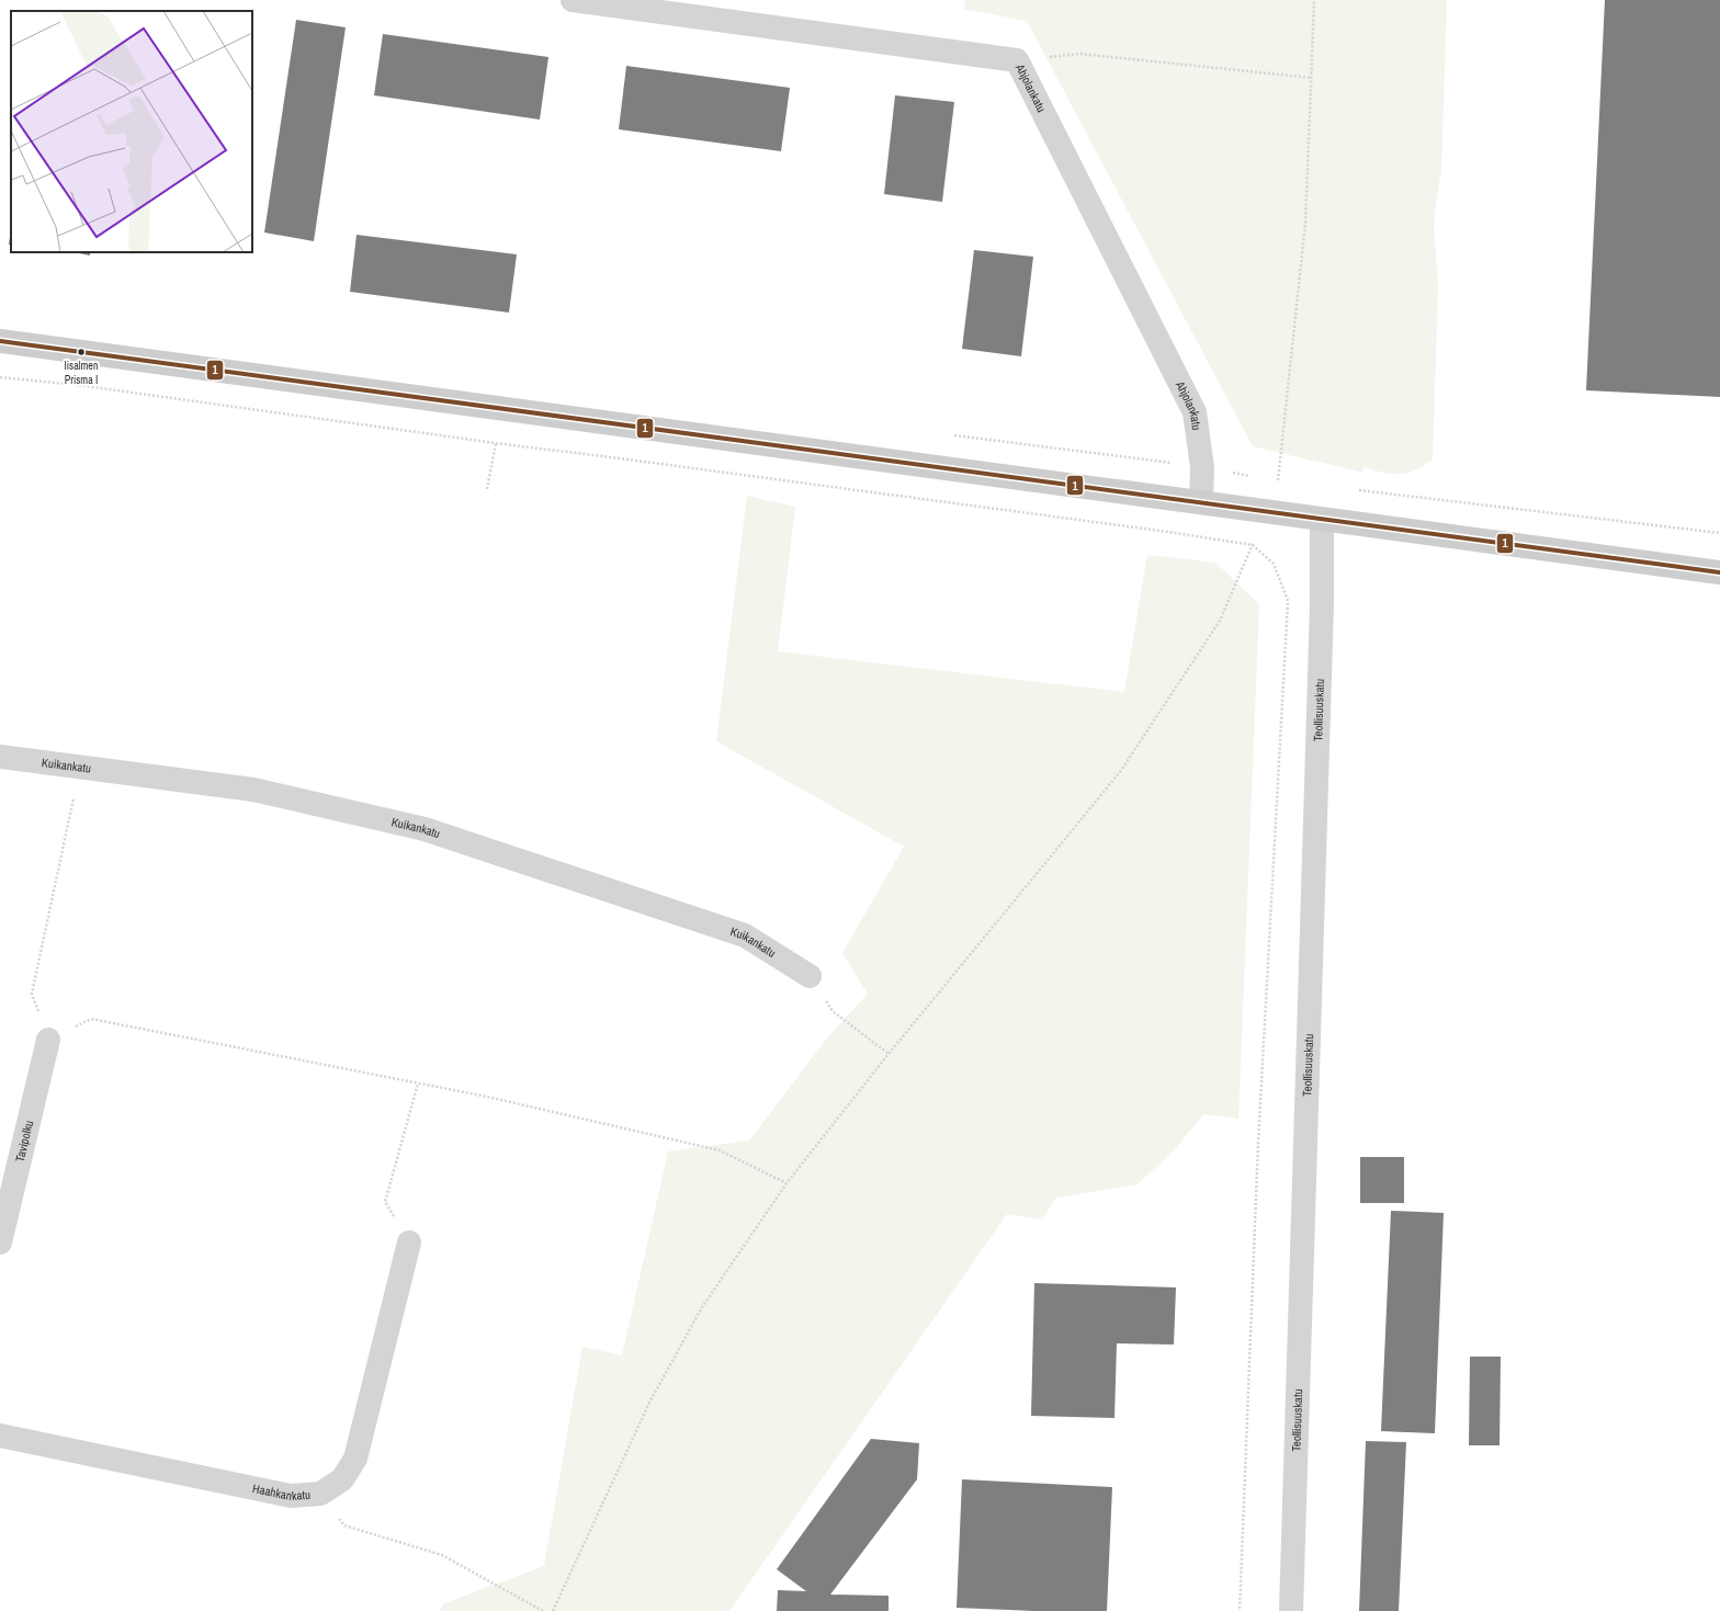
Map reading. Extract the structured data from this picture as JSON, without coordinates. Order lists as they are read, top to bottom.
{
  "streets": {
    "street": [
      "Ahjolankatu",
      "Teollisuuskatu",
      "Kuikankatu",
      "Tavipolku",
      "Haahkankatu"
    ]
  },
  "places": ["Iisalmen Prisma I"],
  "lines": ["transit line 1"]
}
